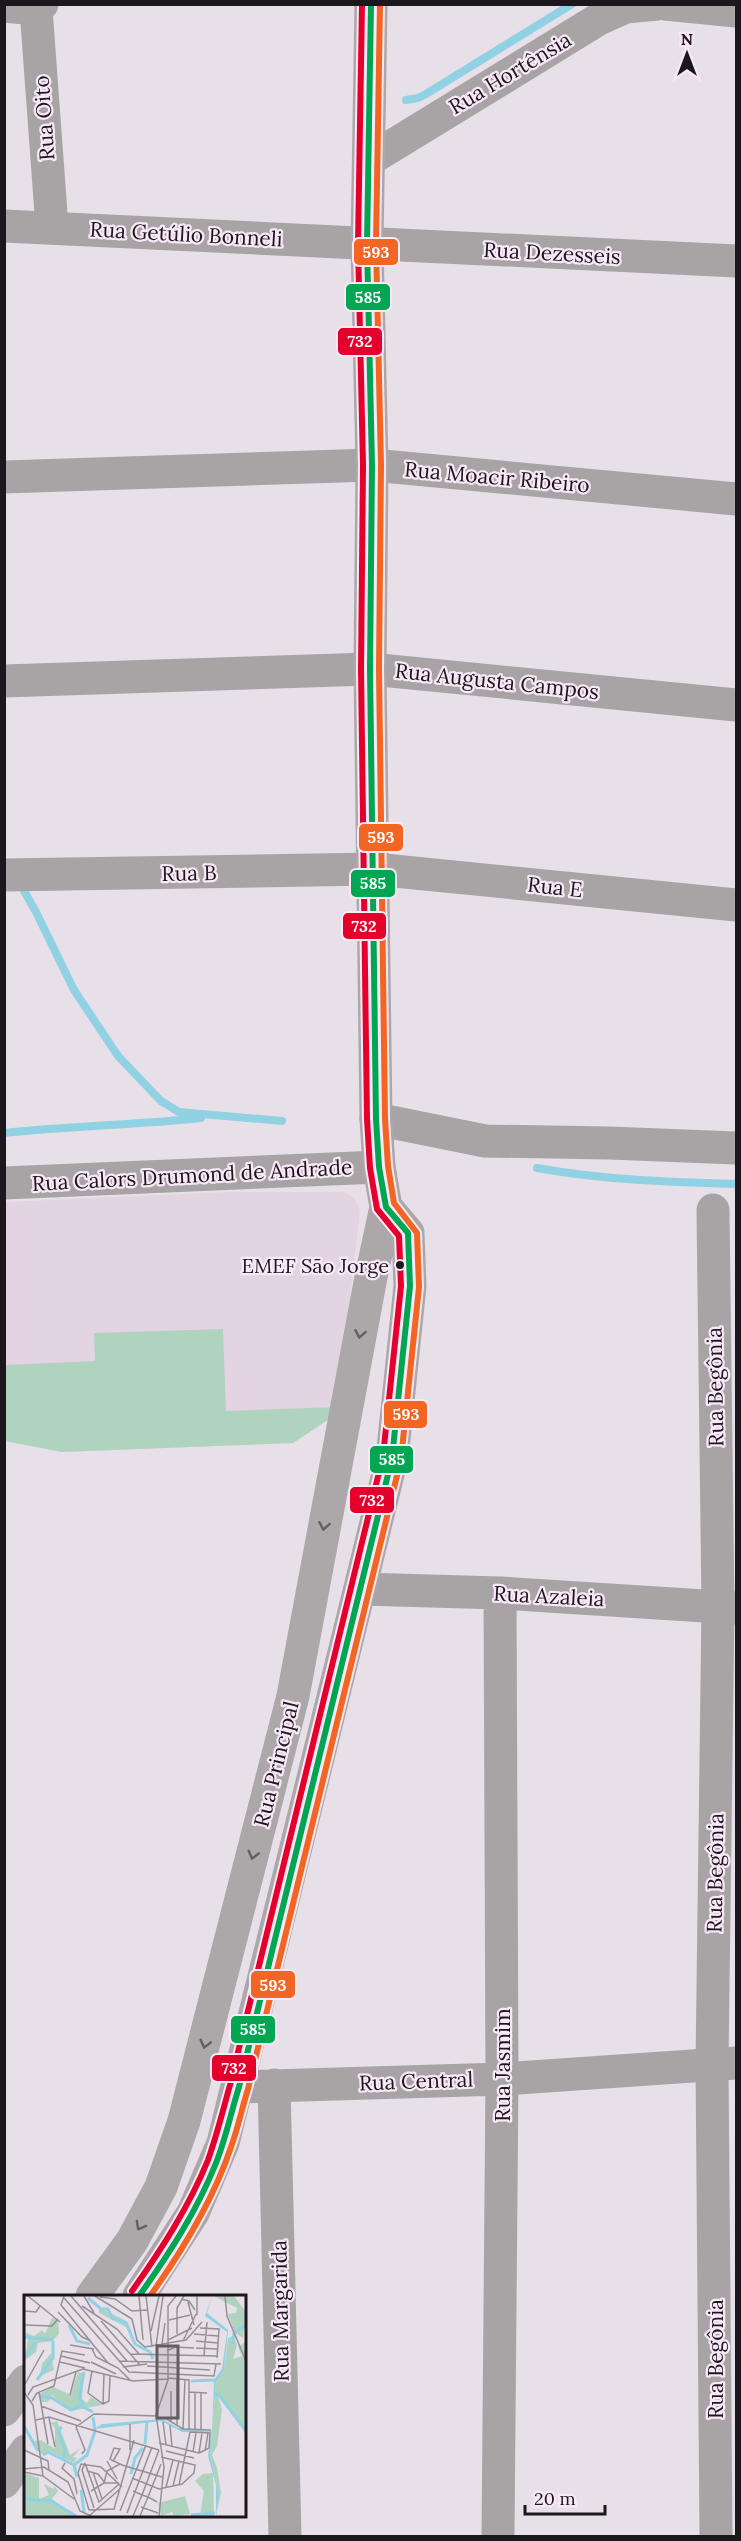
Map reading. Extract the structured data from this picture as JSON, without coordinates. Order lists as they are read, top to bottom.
{
  "streets": {
    "main road": ["Rua Principal"],
    "street": [
      "Rua Hortênsia",
      "Rua Oito",
      "Rua Getúlio Bonneli",
      "Rua Dezesseis",
      "Rua Moacir Ribeiro",
      "Rua Augusta Campos",
      "Rua B",
      "Rua E",
      "Rua Calors Drumond de Andrade",
      "Rua Begônia",
      "Rua Azaleia",
      "Rua Jasmim",
      "Rua Central",
      "Rua Margarida"
    ]
  },
  "crossings": [
    ["Rua Hortênsia", "Rua Principal"],
    ["Rua Oito", "Rua Getúlio Bonneli"],
    ["Rua Getúlio Bonneli", "Rua Dezesseis"],
    ["Rua Getúlio Bonneli", "Rua Principal"],
    ["Rua Dezesseis", "Rua Principal"],
    ["Rua Moacir Ribeiro", "Rua Principal"],
    ["Rua Augusta Campos", "Rua Principal"],
    ["Rua B", "Rua E"],
    ["Rua B", "Rua Principal"],
    ["Rua E", "Rua Principal"],
    ["Rua Calors Drumond de Andrade", "Rua Principal"],
    ["Rua Begônia", "Rua Azaleia"],
    ["Rua Begônia", "Rua Central"],
    ["Rua Azaleia", "Rua Principal"],
    ["Rua Azaleia", "Rua Jasmim"],
    ["Rua Principal", "Rua Central"],
    ["Rua Jasmim", "Rua Central"],
    ["Rua Central", "Rua Margarida"]
  ],
  "places": ["EMEF São Jorge"],
  "lines": ["transit line 585", "transit line 593", "transit line 732"],
  "scale_bar": "20 m",
  "north": "top"
}
